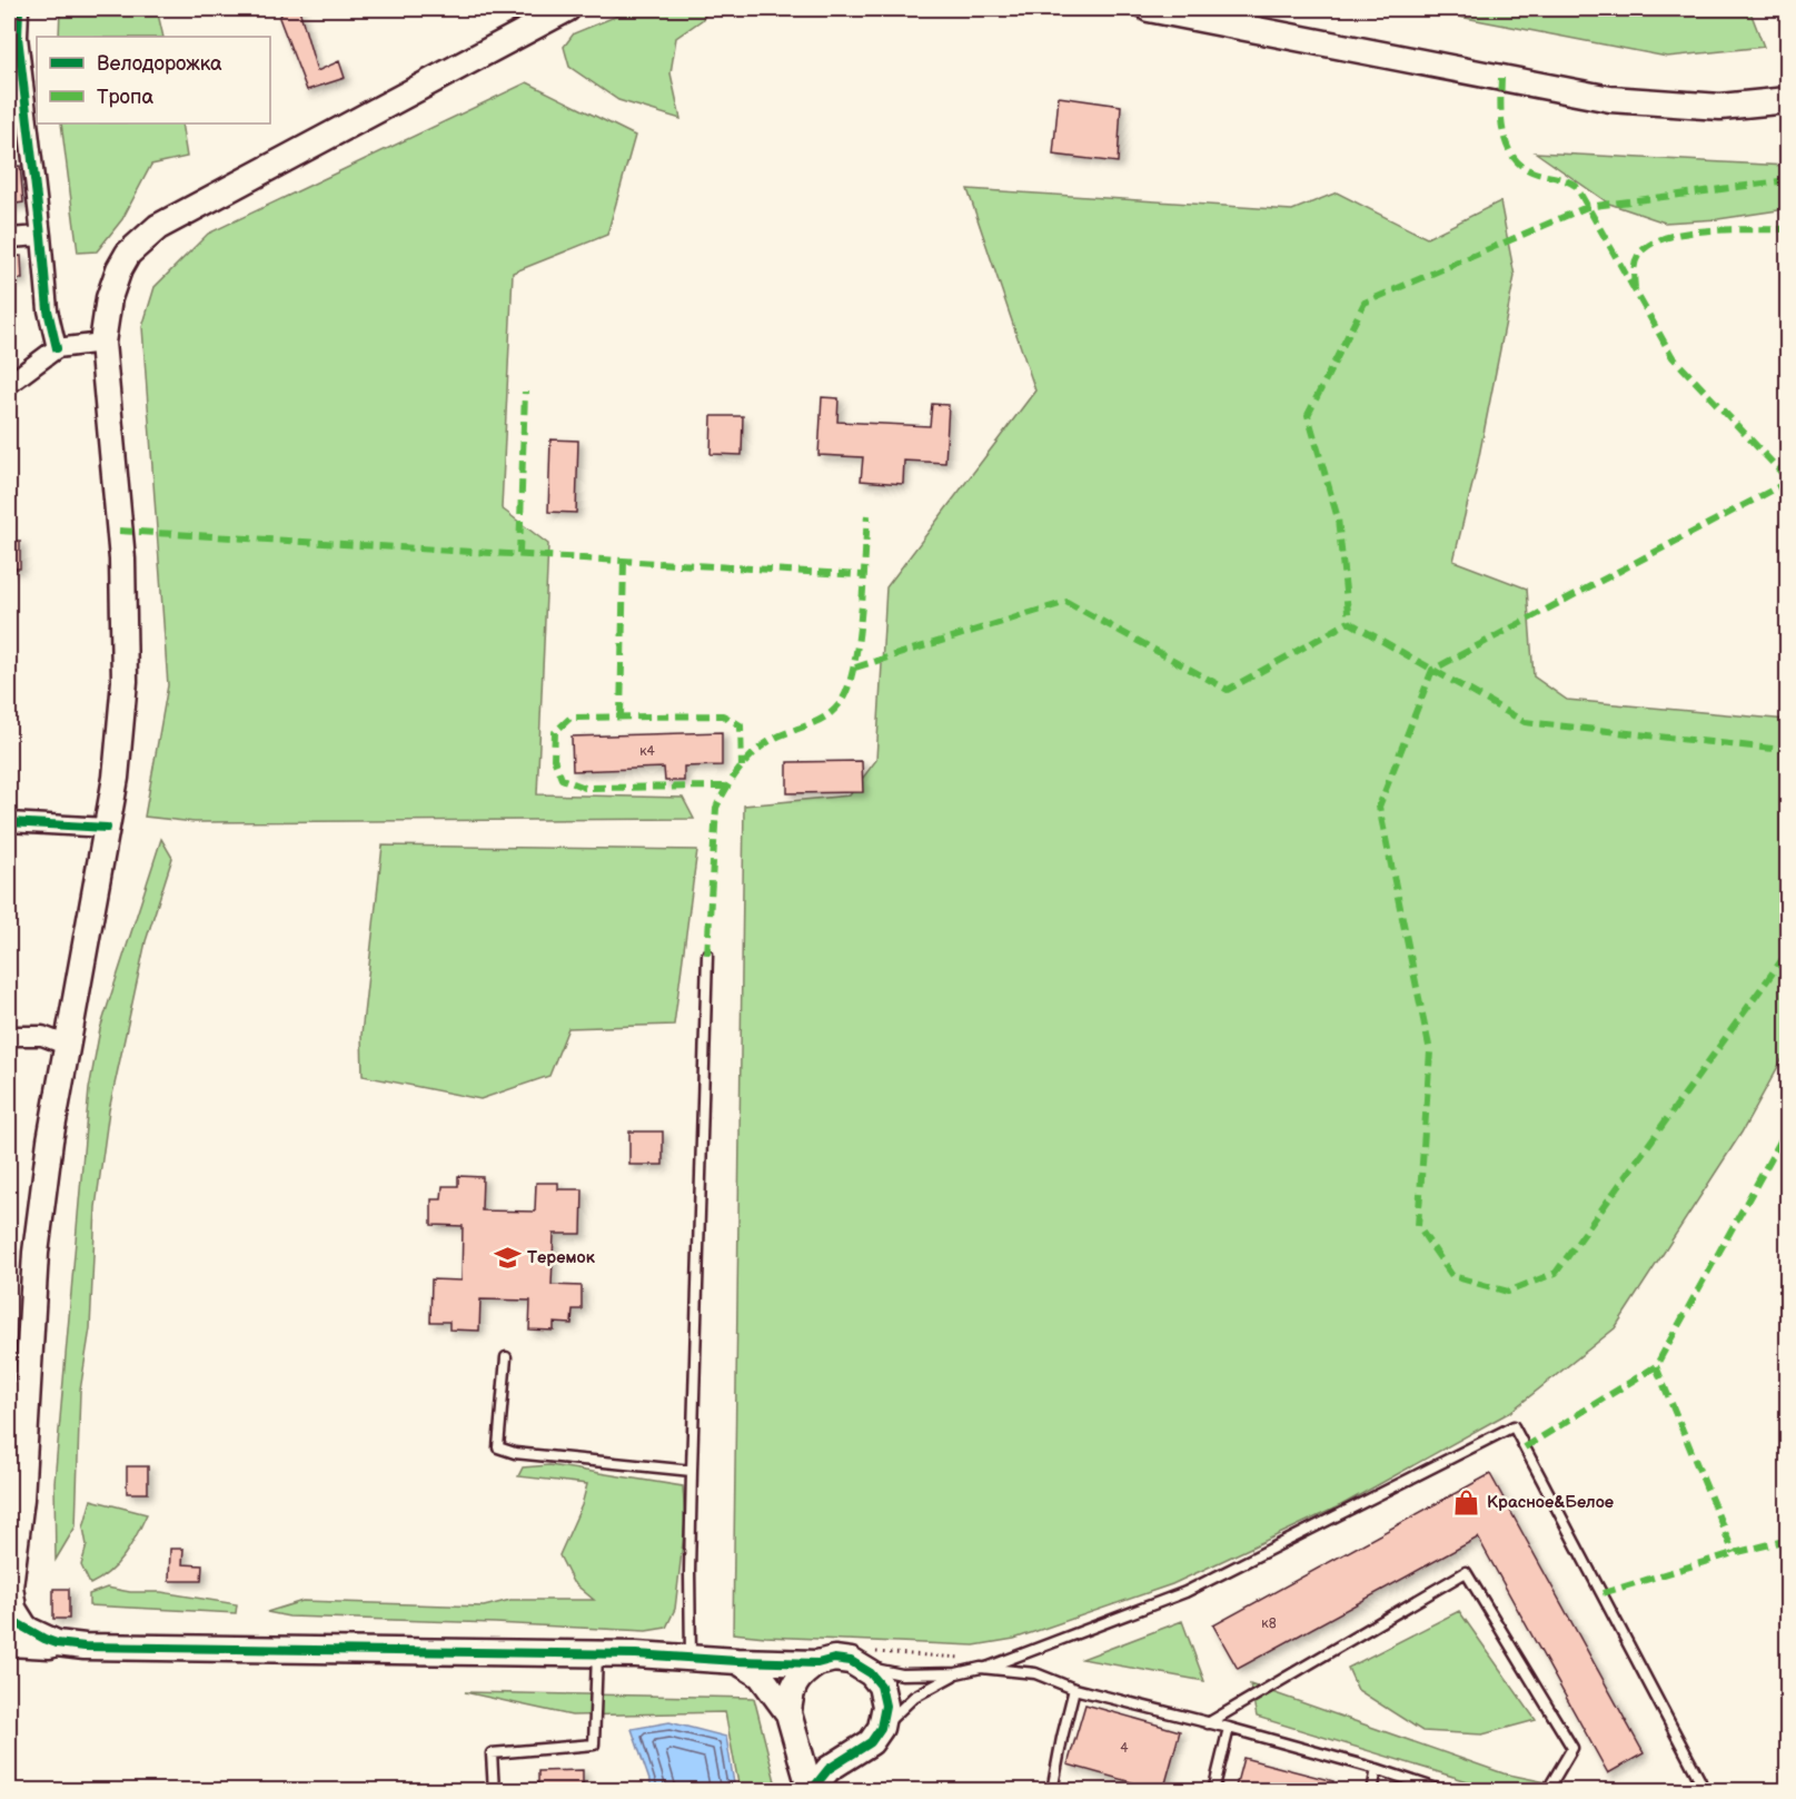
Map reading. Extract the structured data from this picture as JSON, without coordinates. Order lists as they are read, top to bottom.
{
  "places": {
    "school or university": ["Теремок"],
    "shop": ["Красное&Белое"]
  },
  "house_numbers": ["к4", "к8", "4"],
  "legend": ["Велодорожка", "Тропа"]
}
